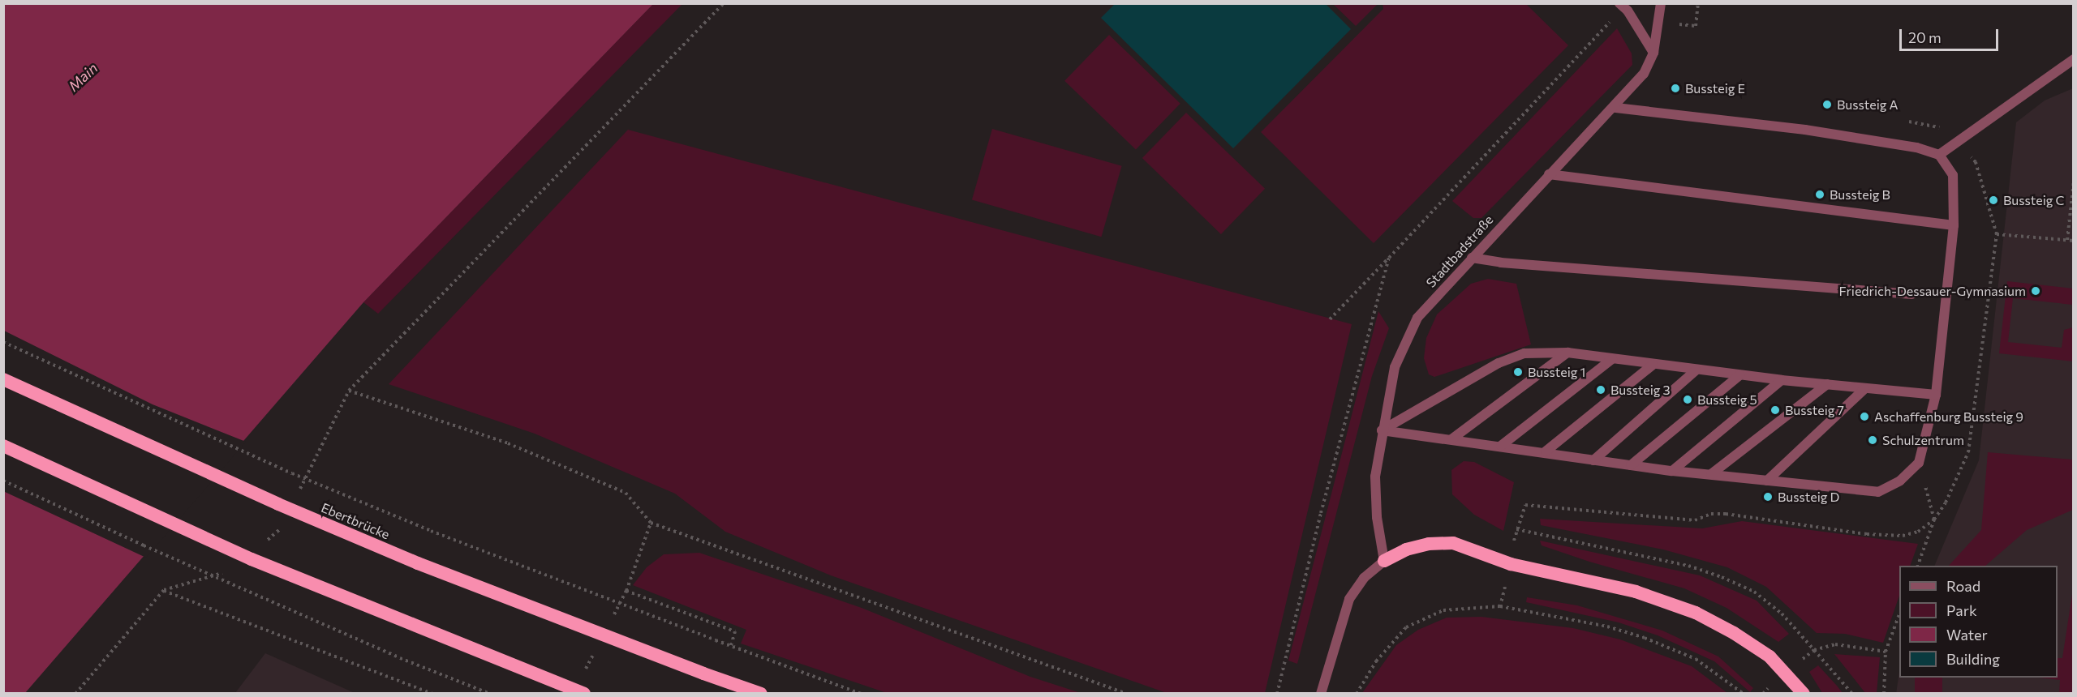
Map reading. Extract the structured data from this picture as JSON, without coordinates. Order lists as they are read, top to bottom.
{
  "streets": {
    "highway": ["Ebertbrücke"],
    "street": ["Stadtbadstraße"]
  },
  "water": ["Main"],
  "places": [
    "Bussteig E",
    "Bussteig A",
    "Bussteig B",
    "Bussteig C",
    "Friedrich-Dessauer-Gymnasium",
    "Bussteig 1",
    "Bussteig 3",
    "Bussteig 5",
    "Bussteig 7",
    "Aschaffenburg Bussteig 9",
    "Schulzentrum",
    "Bussteig D"
  ],
  "legend": [
    "Road",
    "Park",
    "Water",
    "Building"
  ],
  "scale_bar": "20 m"
}
